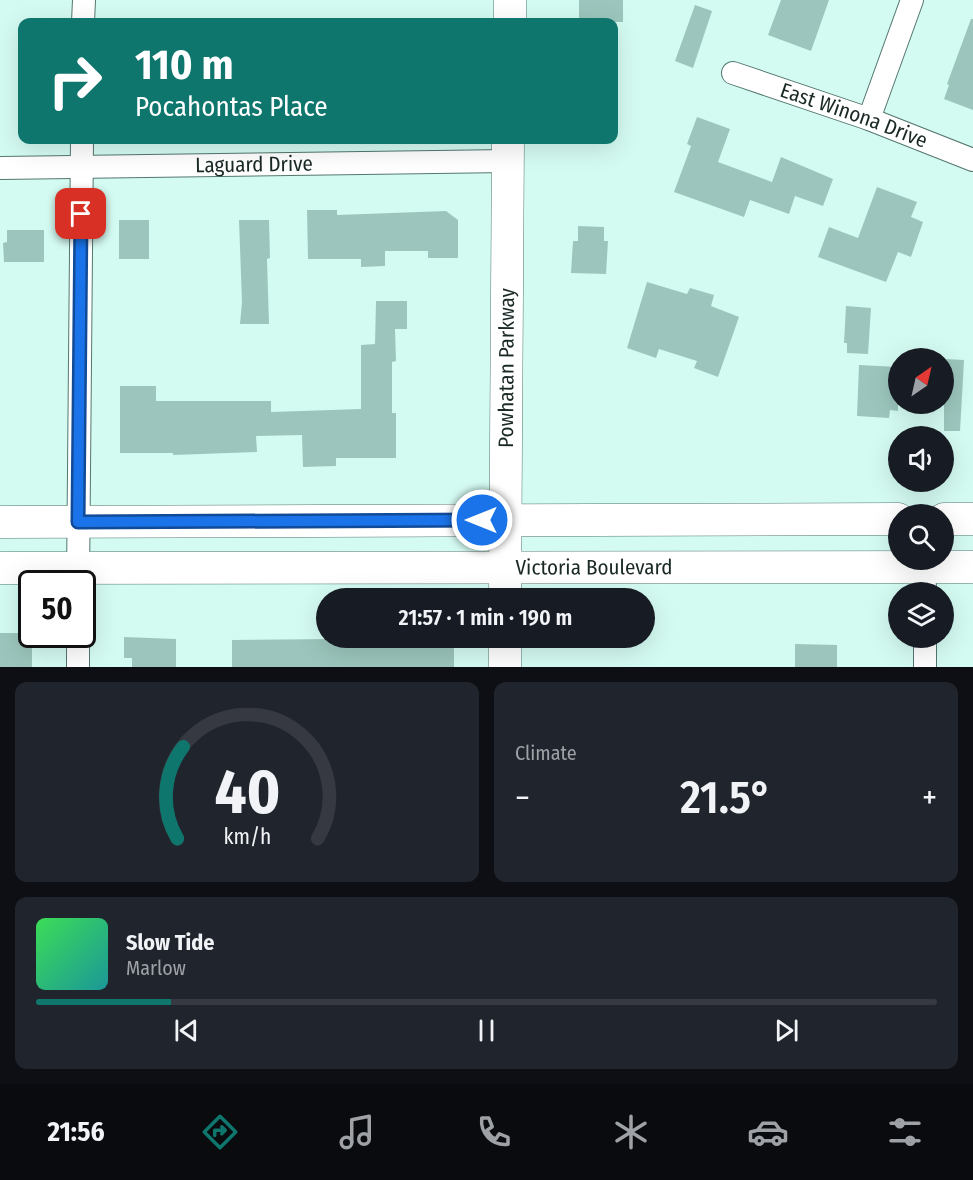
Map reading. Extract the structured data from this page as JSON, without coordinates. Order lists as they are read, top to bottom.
{
  "streets": {
    "main road": ["Powhatan Parkway", "Victoria Boulevard"],
    "street": ["East Winona Drive", "Laguard Drive"]
  },
  "crossings": [
    ["Laguard Drive", "Powhatan Parkway"],
    ["Powhatan Parkway", "Victoria Boulevard"]
  ],
  "north": "top right",
  "page": {
    "turn": ["110 m", "Pocahontas Place"],
    "limit": "50",
    "trip": "21:57 · 1 min · 190 m",
    "tile": "Climate",
    "heat": ["−", "21.5°", "+"],
    "song": ["Slow Tide", "Marlow"],
    "tabs": "21:56",
    "gauge": ["40", "km/h"]
  }
}
